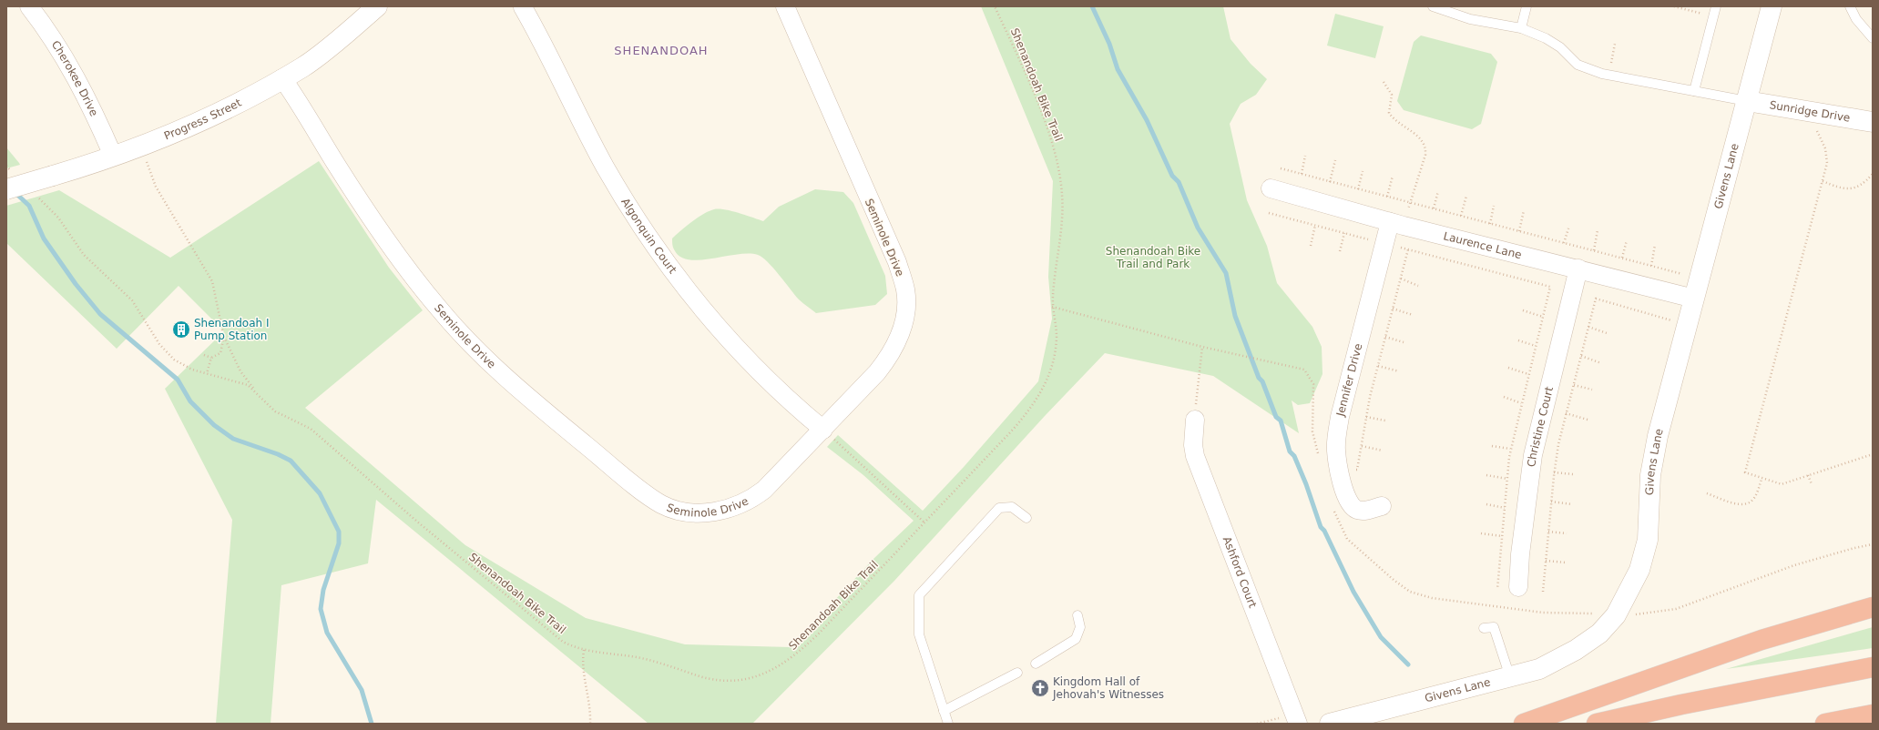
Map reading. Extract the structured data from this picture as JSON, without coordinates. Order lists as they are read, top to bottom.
{
  "streets": {
    "street": [
      "Cherokee Drive",
      "Sunridge Drive",
      "Progress Street",
      "Givens Lane",
      "Algonquin Court",
      "Seminole Drive",
      "Laurence Lane",
      "Jennifer Drive",
      "Christine Court",
      "Ashford Court"
    ],
    "path": ["Shenandoah Bike Trail"]
  },
  "crossings": [
    ["Cherokee Drive", "Progress Street"],
    ["Sunridge Drive", "Givens Lane"],
    ["Progress Street", "Seminole Drive"],
    ["Givens Lane", "Laurence Lane"],
    ["Algonquin Court", "Seminole Drive"],
    ["Laurence Lane", "Jennifer Drive"],
    ["Laurence Lane", "Christine Court"]
  ],
  "districts": ["SHENANDOAH"],
  "parks": ["Shenandoah Bike Trail and Park"],
  "places": {
    "building": ["Shenandoah I Pump Station"],
    "church": ["Kingdom Hall of Jehovah's Witnesses"]
  }
}
